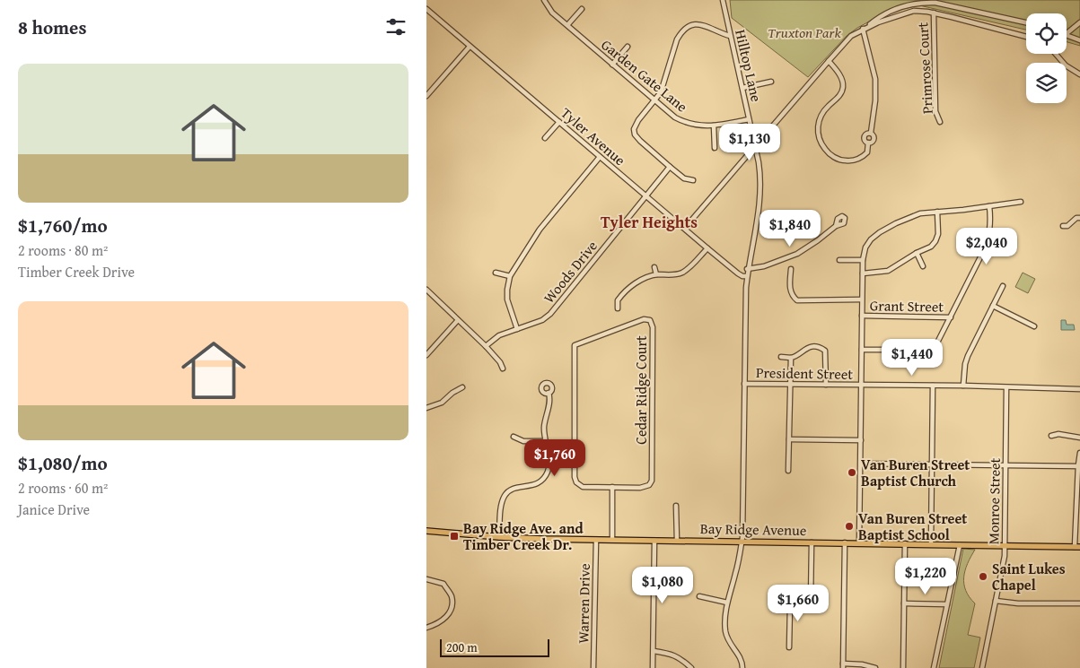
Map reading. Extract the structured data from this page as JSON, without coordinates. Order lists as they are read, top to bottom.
{
  "streets": {
    "main road": ["Bay Ridge Avenue"],
    "street": [
      "Hilltop Lane",
      "Primrose Court",
      "Garden Gate Lane",
      "Tyler Avenue",
      "Woods Drive",
      "Grant Street",
      "President Street",
      "Cedar Ridge Court",
      "Monroe Street",
      "Warren Drive"
    ]
  },
  "crossings": [
    ["Hilltop Lane", "Garden Gate Lane"],
    ["Tyler Avenue", "Woods Drive"],
    ["President Street", "Monroe Street"],
    ["Monroe Street", "Bay Ridge Avenue"],
    ["Bay Ridge Avenue", "Warren Drive"]
  ],
  "districts": ["Tyler Heights"],
  "parks": ["Truxton Park"],
  "places": {
    "other": ["Van Buren Street Baptist Church", "Van Buren Street Baptist School", "Saint Lukes Chapel"],
    "transit": ["Bay Ridge Ave. and Timber Creek Dr."]
  },
  "scale_bar": "200 m",
  "page": {
    "heading": "8 homes",
    "list": [
      {
        "name": "$1,760/mo",
        "note": "2 rooms · 80 m² · Timber Creek Drive"
      },
      {
        "name": "$1,080/mo",
        "note": "2 rooms · 60 m² · Janice Drive"
      }
    ],
    "price": [
      "$1,130",
      "$1,840",
      "$2,040",
      "$1,440",
      "$1,760",
      "$1,220",
      "$1,080",
      "$1,660"
    ],
    "scale": "200 m"
  }
}
